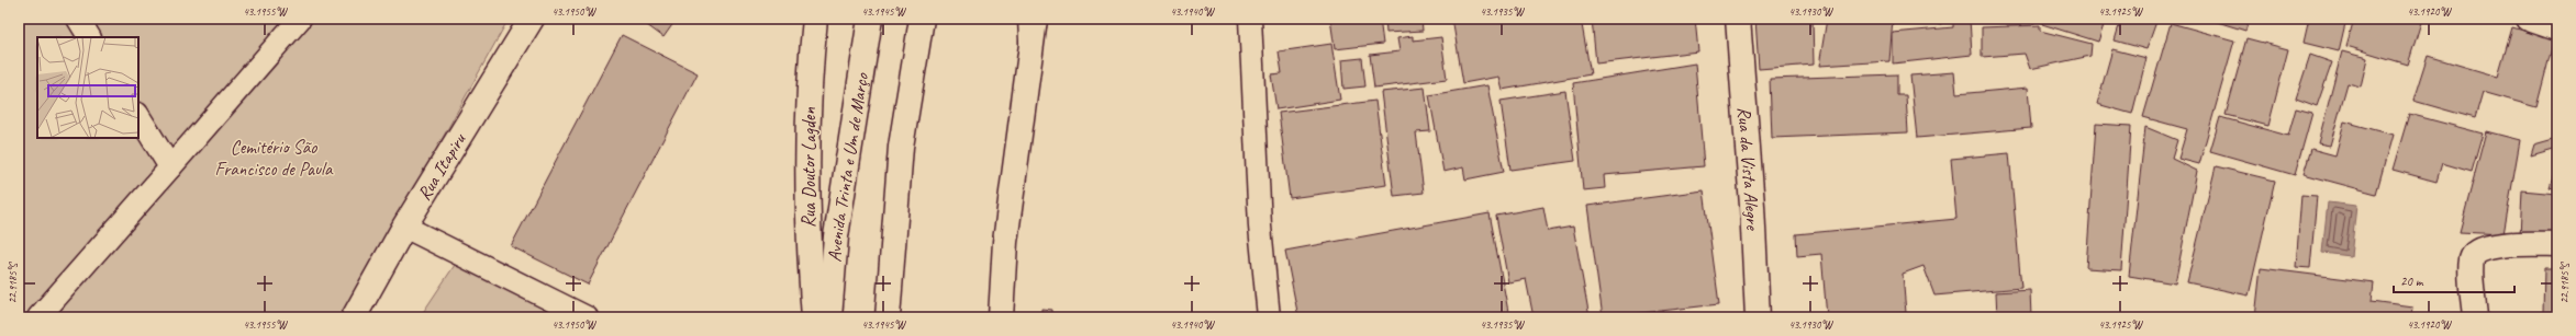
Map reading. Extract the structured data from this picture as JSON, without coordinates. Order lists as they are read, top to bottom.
{
  "streets": {
    "main road": [
      "Rua Itapiru",
      "Rua Doutor Lagden",
      "Avenida Trinta e Um de Março",
      "Rua da Vista Alegre"
    ]
  },
  "parks": ["Cemitério São Francisco de Paula"],
  "scale_bar": "20 m",
  "coordinates": [
    "43.1955°W",
    "43.1950°W",
    "43.1945°W",
    "43.1940°W",
    "43.1935°W",
    "43.1930°W",
    "43.1925°W",
    "43.1920°W",
    "22.9185°S"
  ]
}
